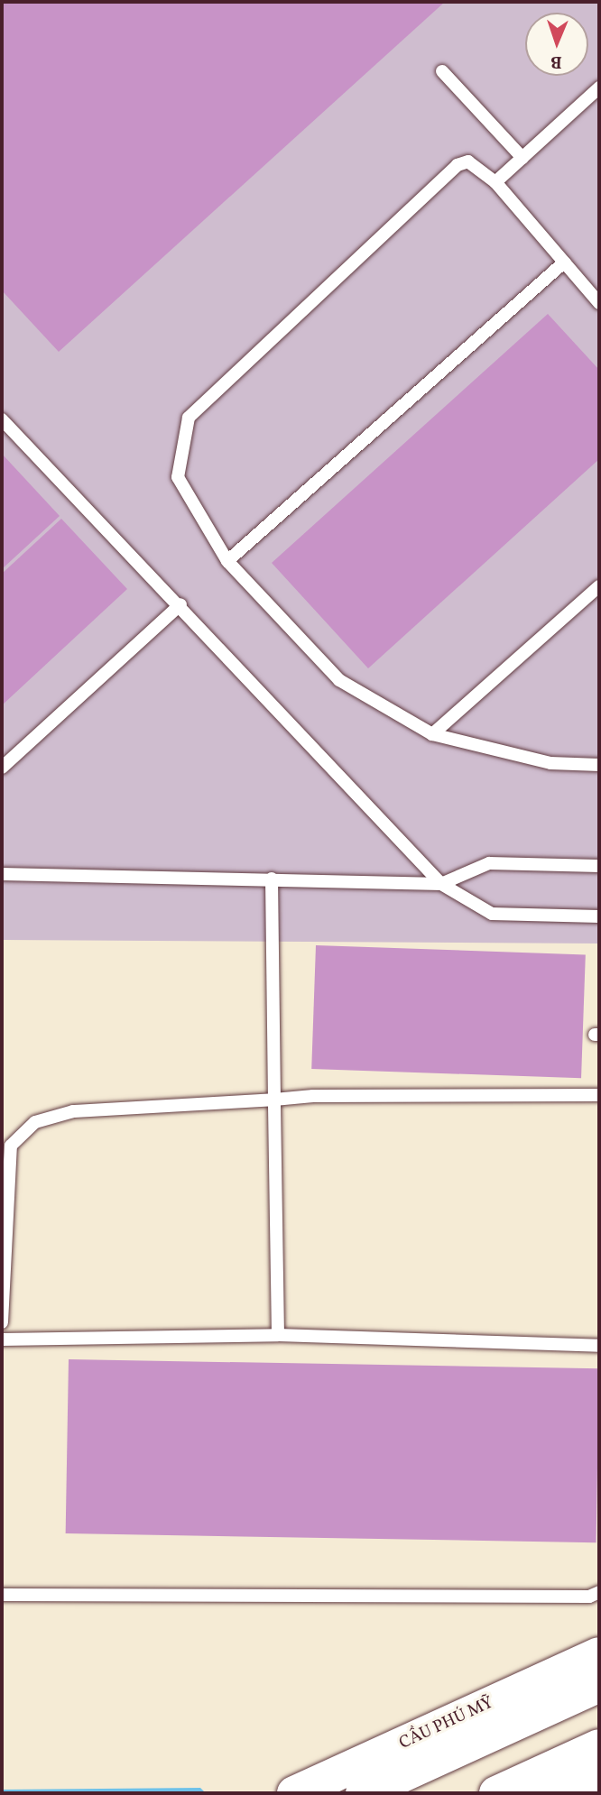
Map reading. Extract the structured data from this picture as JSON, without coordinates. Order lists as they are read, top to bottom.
{
  "streets": {
    "main road": ["CẦU PHÚ MỸ"]
  },
  "north": "bottom"
}
